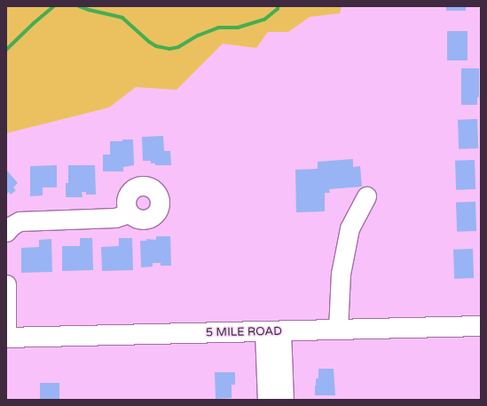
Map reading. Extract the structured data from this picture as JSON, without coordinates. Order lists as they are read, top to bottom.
{
  "streets": {
    "main road": ["5 MILE ROAD"]
  }
}
